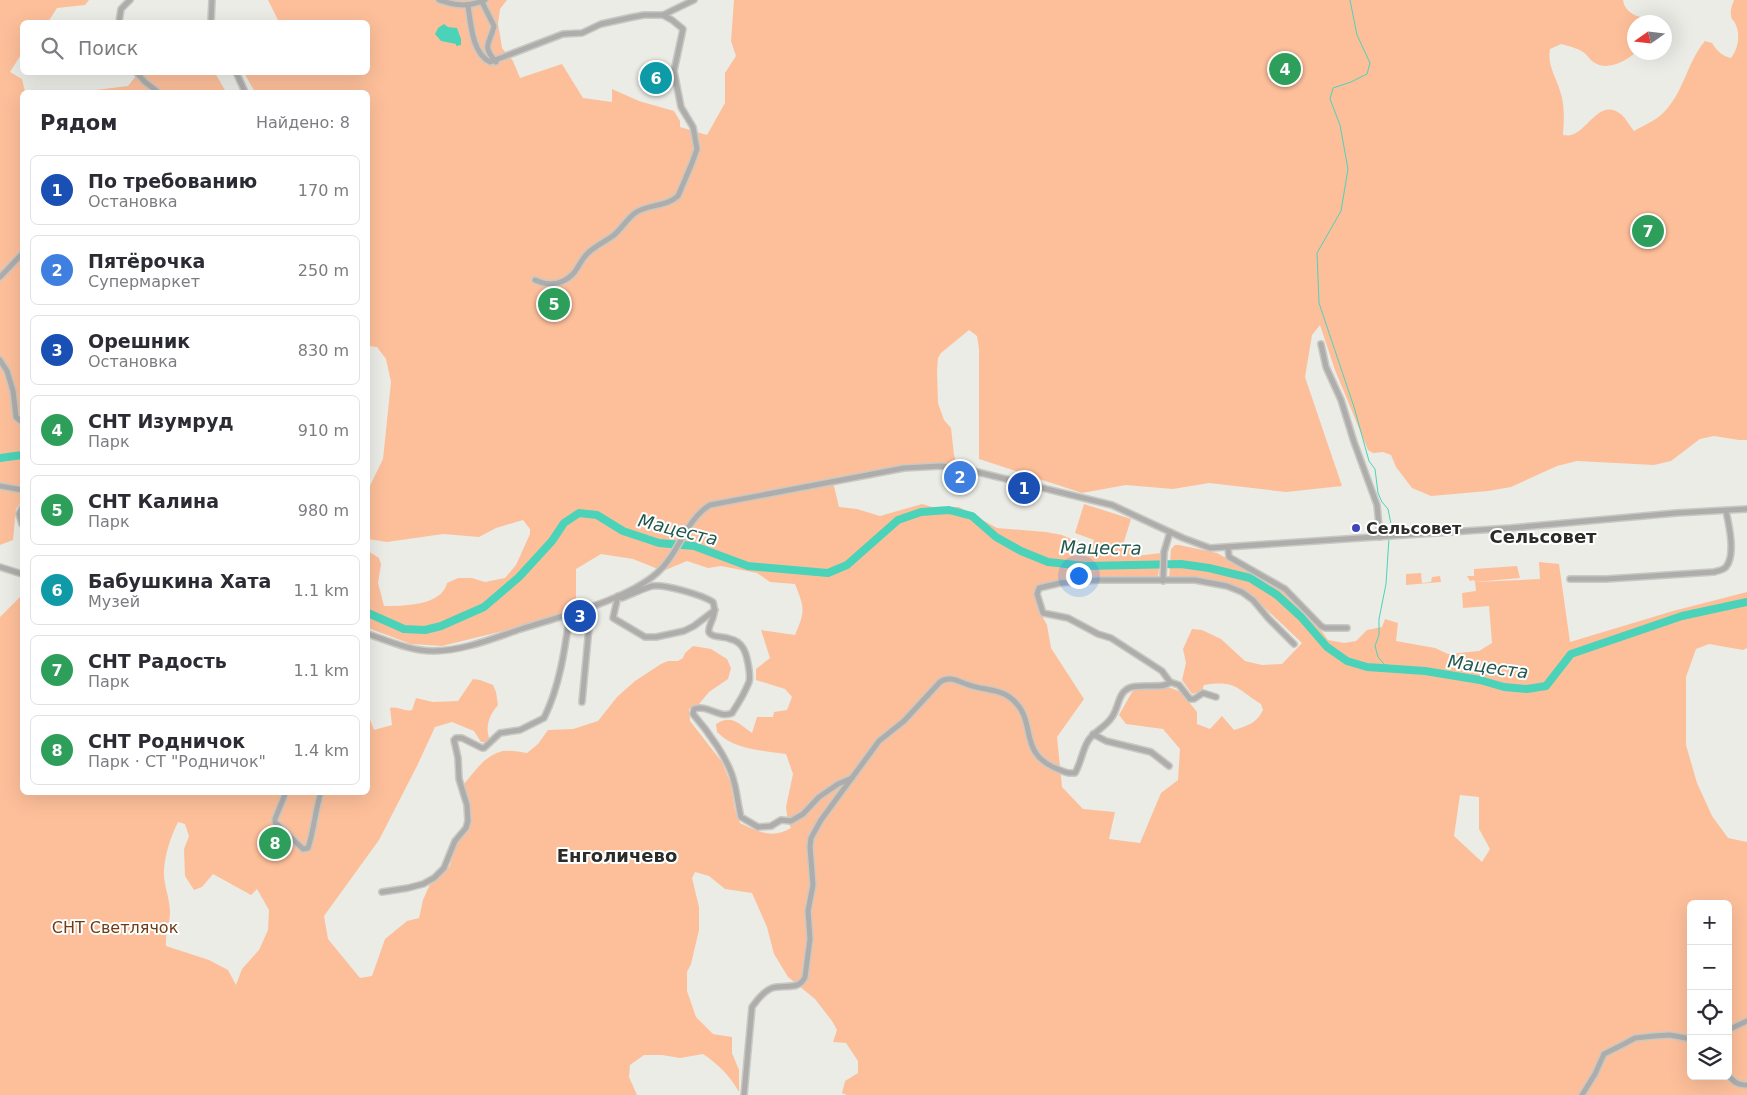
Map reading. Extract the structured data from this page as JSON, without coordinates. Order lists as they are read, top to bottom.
{
  "districts": ["Сельсовет", "Енголичево"],
  "water": ["Мацеста"],
  "parks": ["СНТ Светлячок"],
  "places": ["Сельсовет"],
  "north": "left",
  "page": {
    "search": "Поиск",
    "pins": [
      "4",
      "6",
      "7",
      "5",
      "2",
      "1",
      "3",
      "8"
    ],
    "heading": ["Рядом", "Найдено: 8"],
    "list": [
      {
        "mark": "1",
        "name": "По требованию",
        "note": "Остановка",
        "value": "170 m"
      },
      {
        "mark": "2",
        "name": "Пятёрочка",
        "note": "Супермаркет",
        "value": "250 m"
      },
      {
        "mark": "3",
        "name": "Орешник",
        "note": "Остановка",
        "value": "830 m"
      },
      {
        "mark": "4",
        "name": "СНТ Изумруд",
        "note": "Парк",
        "value": "910 m"
      },
      {
        "mark": "5",
        "name": "СНТ Калина",
        "note": "Парк",
        "value": "980 m"
      },
      {
        "mark": "6",
        "name": "Бабушкина Хата",
        "note": "Музей",
        "value": "1.1 km"
      },
      {
        "mark": "7",
        "name": "СНТ Радость",
        "note": "Парк",
        "value": "1.1 km"
      },
      {
        "mark": "8",
        "name": "СНТ Родничок",
        "note": "Парк · СТ \"Родничок\"",
        "value": "1.4 km"
      }
    ],
    "map_buttons": ["+", "−"]
  }
}
